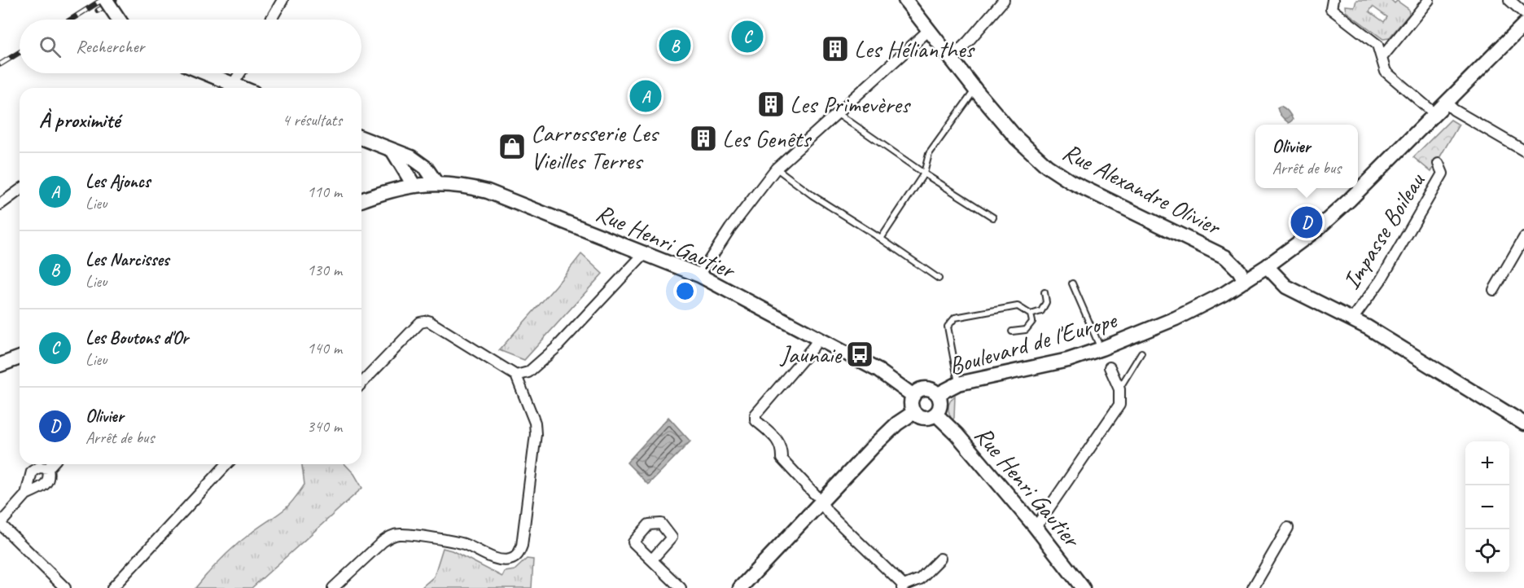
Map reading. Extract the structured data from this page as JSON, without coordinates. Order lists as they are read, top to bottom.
{
  "streets": {
    "street": [
      "Rue Alexandre Olivier",
      "Impasse Boileau",
      "Rue Henri Gautier",
      "Boulevard de l'Europe"
    ]
  },
  "crossings": [
    ["Rue Alexandre Olivier", "Boulevard de l'Europe"],
    ["Rue Henri Gautier", "Boulevard de l'Europe"]
  ],
  "places": {
    "building": ["Les Hélianthes", "Les Primevères", "Les Genêts"],
    "shop": ["Carrosserie Les Vieilles Terres"],
    "bus stop": ["Jaunaie"]
  },
  "page": {
    "pins": [
      "C",
      "B",
      "A",
      "D"
    ],
    "search": "Rechercher",
    "heading": ["À proximité", "4 résultats"],
    "popup": ["Olivier", "Arrêt de bus"],
    "list": [
      {
        "mark": "A",
        "name": "Les Ajoncs",
        "note": "Lieu",
        "value": "110 m"
      },
      {
        "mark": "B",
        "name": "Les Narcisses",
        "note": "Lieu",
        "value": "130 m"
      },
      {
        "mark": "C",
        "name": "Les Boutons d'Or",
        "note": "Lieu",
        "value": "140 m"
      },
      {
        "mark": "D",
        "name": "Olivier",
        "note": "Arrêt de bus",
        "value": "340 m"
      }
    ],
    "map_buttons": ["+", "−"]
  }
}
